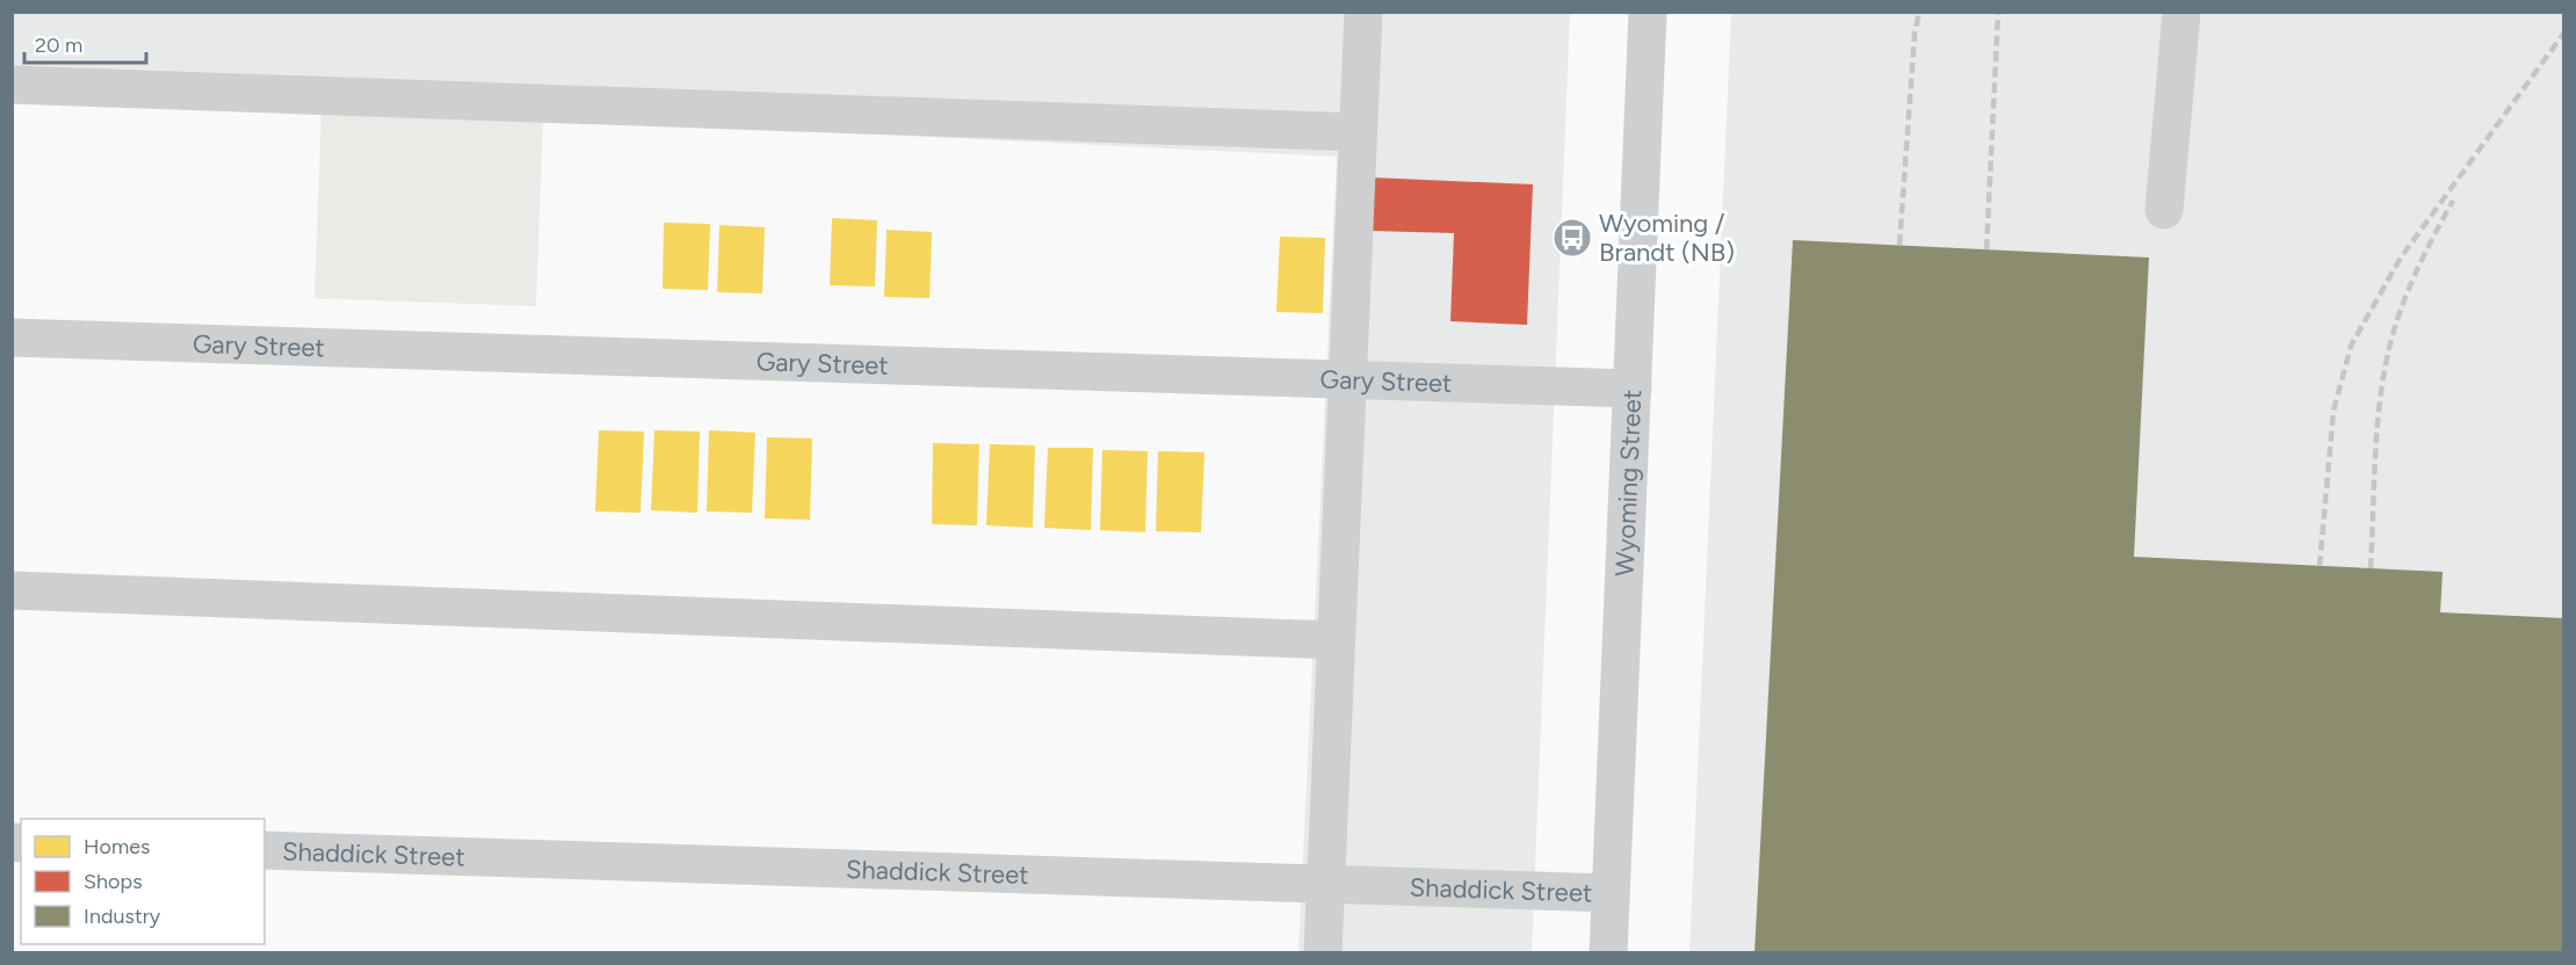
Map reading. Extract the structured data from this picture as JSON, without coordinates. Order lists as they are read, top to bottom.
{
  "streets": {
    "street": ["Gary Street", "Wyoming Street", "Shaddick Street"]
  },
  "crossings": [
    ["Gary Street", "Wyoming Street"],
    ["Wyoming Street", "Shaddick Street"]
  ],
  "places": {
    "bus stop": ["Wyoming / Brandt (NB)"]
  },
  "legend": ["Homes", "Shops", "Industry"],
  "scale_bar": "20 m"
}
